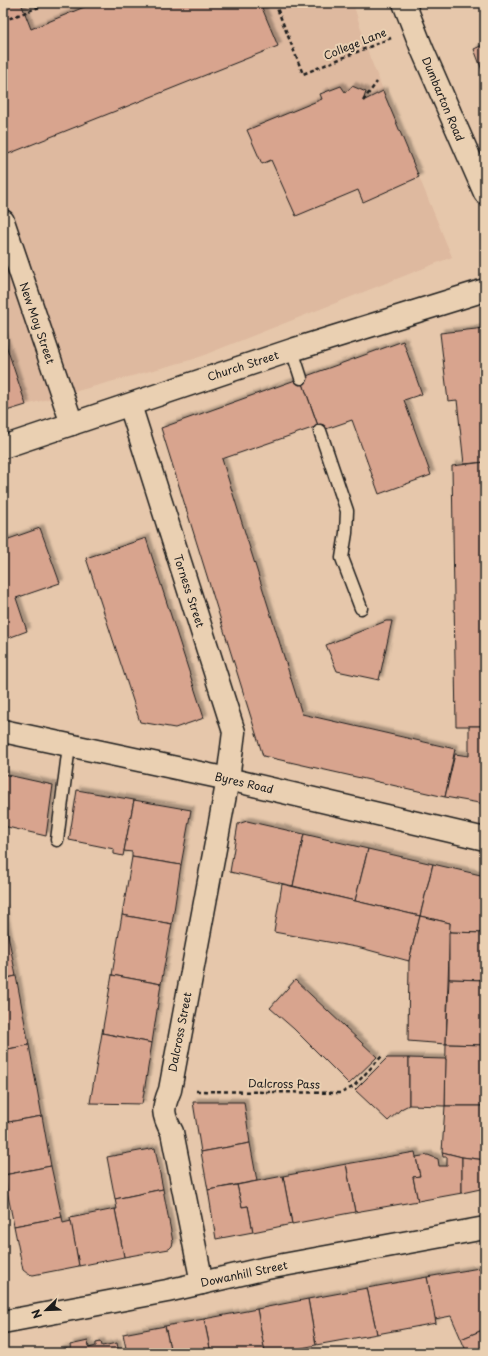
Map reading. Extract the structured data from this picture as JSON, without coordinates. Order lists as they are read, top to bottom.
{
  "streets": {
    "street": [
      "Dumbarton Road",
      "New Moy Street",
      "Church Street",
      "Torness Street",
      "Byres Road",
      "Dalcross Street",
      "Dowanhill Street"
    ],
    "path": ["College Lane", "Dalcross Pass"]
  },
  "crossings": [
    ["College Lane", "Dumbarton Road"],
    ["New Moy Street", "Church Street"],
    ["Church Street", "Torness Street"],
    ["Torness Street", "Byres Road"],
    ["Torness Street", "Dalcross Street"],
    ["Byres Road", "Dalcross Street"],
    ["Dalcross Street", "Dalcross Pass"],
    ["Dalcross Street", "Dowanhill Street"]
  ],
  "north": "bottom left"
}
